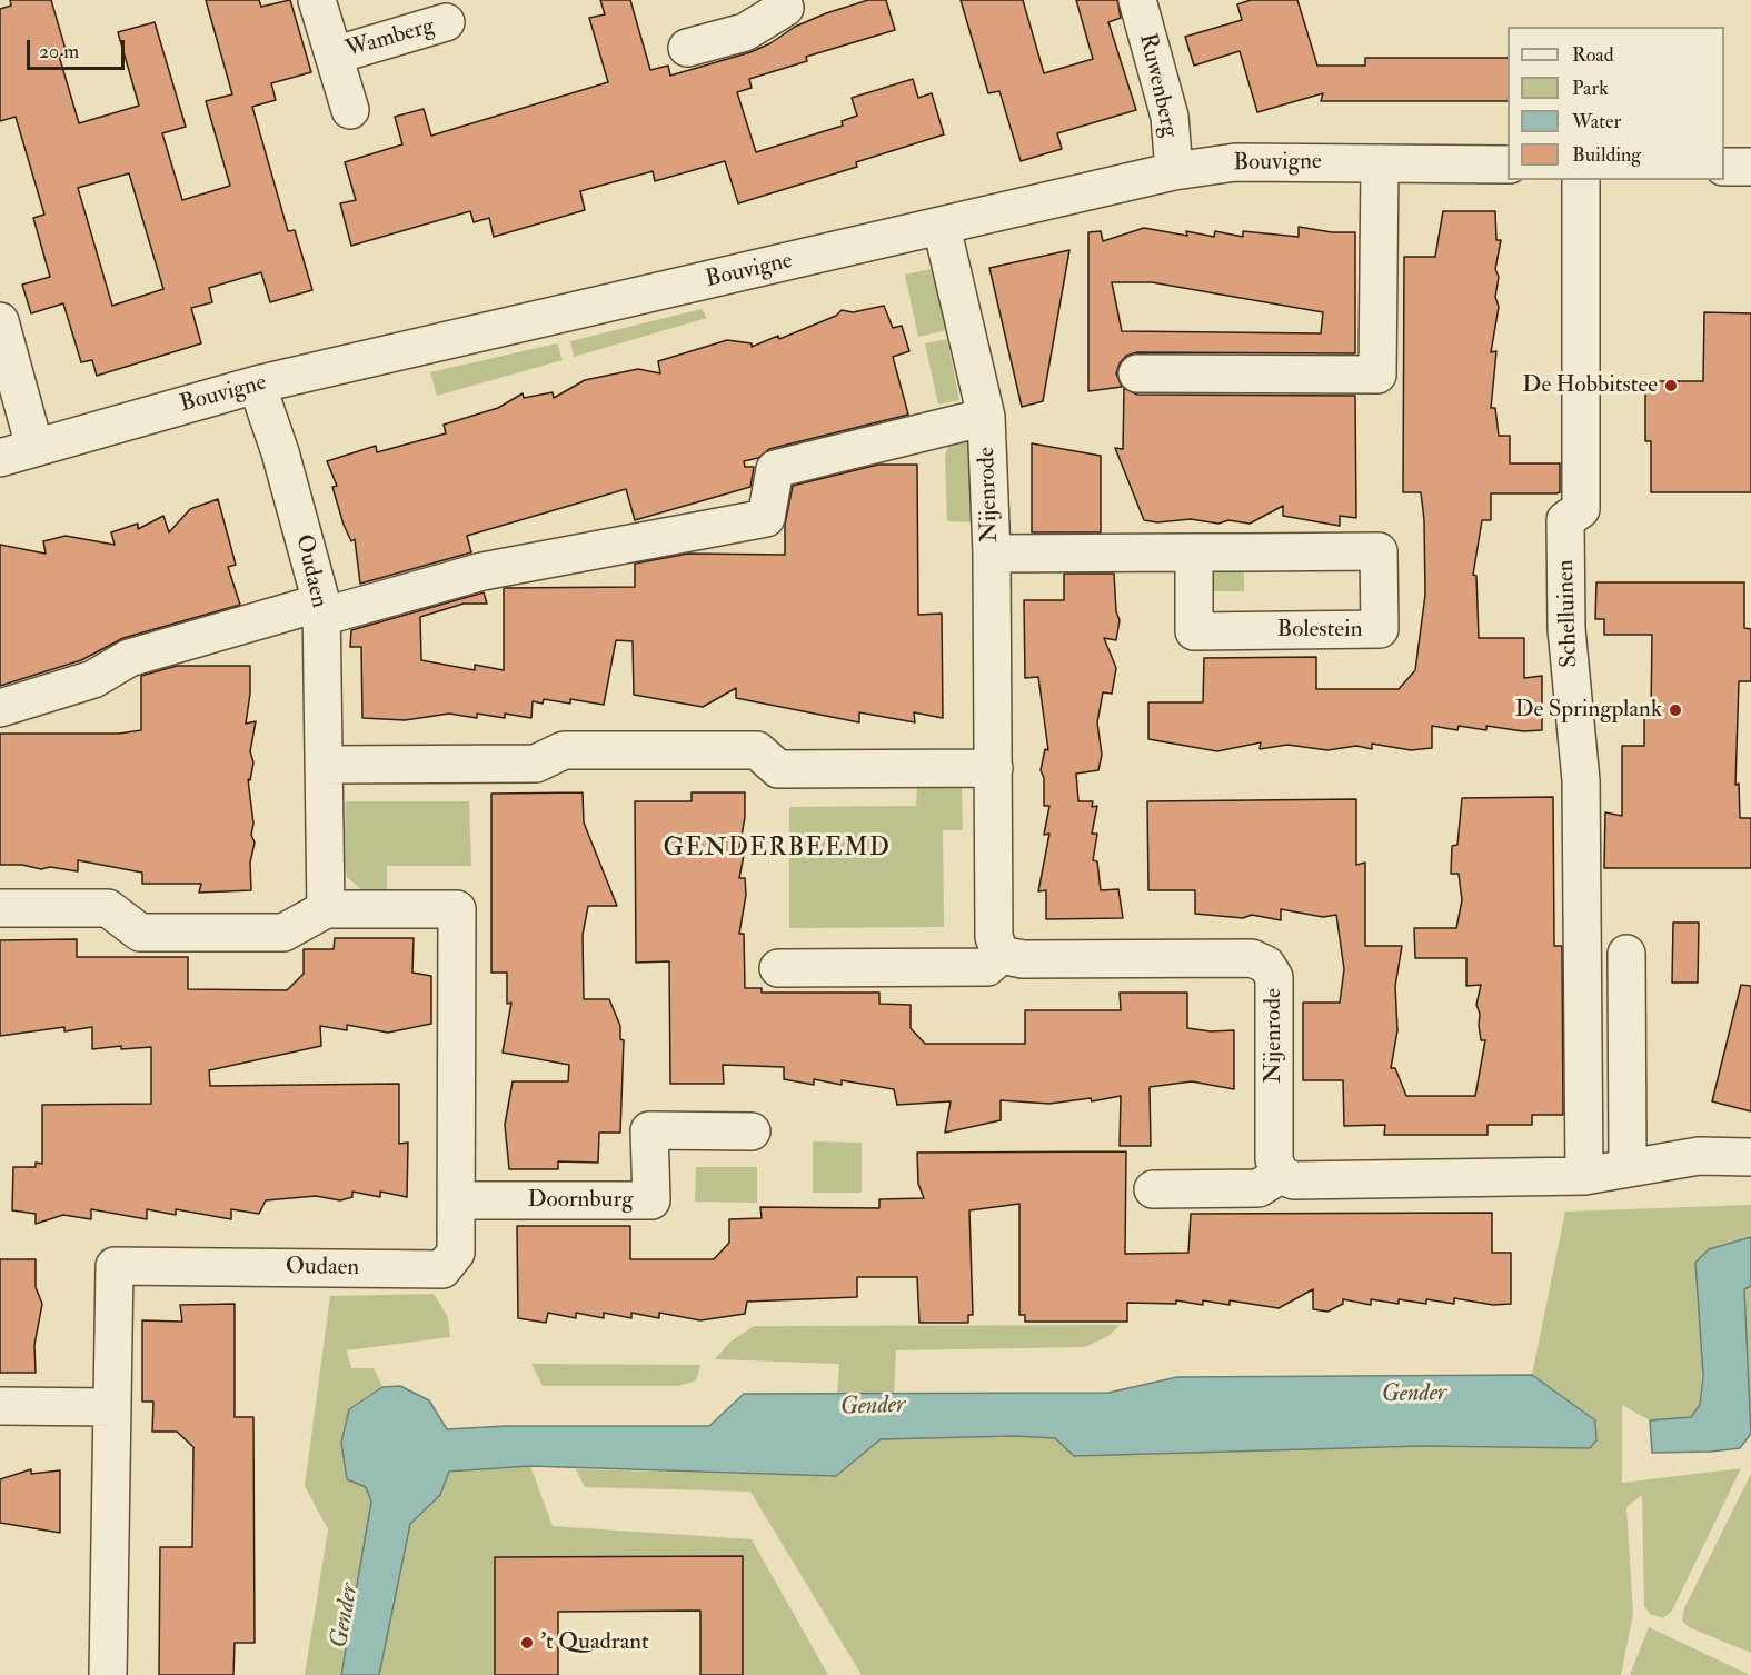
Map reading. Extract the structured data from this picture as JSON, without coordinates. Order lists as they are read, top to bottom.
{
  "streets": {
    "street": [
      "Wamberg",
      "Ruwenberg",
      "Bouvigne",
      "Nijenrode",
      "Oudaen",
      "Schelluinen",
      "Bolestein",
      "Doornburg"
    ]
  },
  "crossings": [
    ["Ruwenberg", "Bouvigne"],
    ["Bouvigne", "Nijenrode"],
    ["Bouvigne", "Oudaen"],
    ["Nijenrode", "Bolestein"],
    ["Oudaen", "Doornburg"]
  ],
  "districts": ["GENDERBEEMD"],
  "water": ["Gender"],
  "places": ["De Hobbitstee", "De Springplank", "'t Quadrant"],
  "legend": [
    "Road",
    "Park",
    "Water",
    "Building"
  ],
  "scale_bar": "20 m"
}
